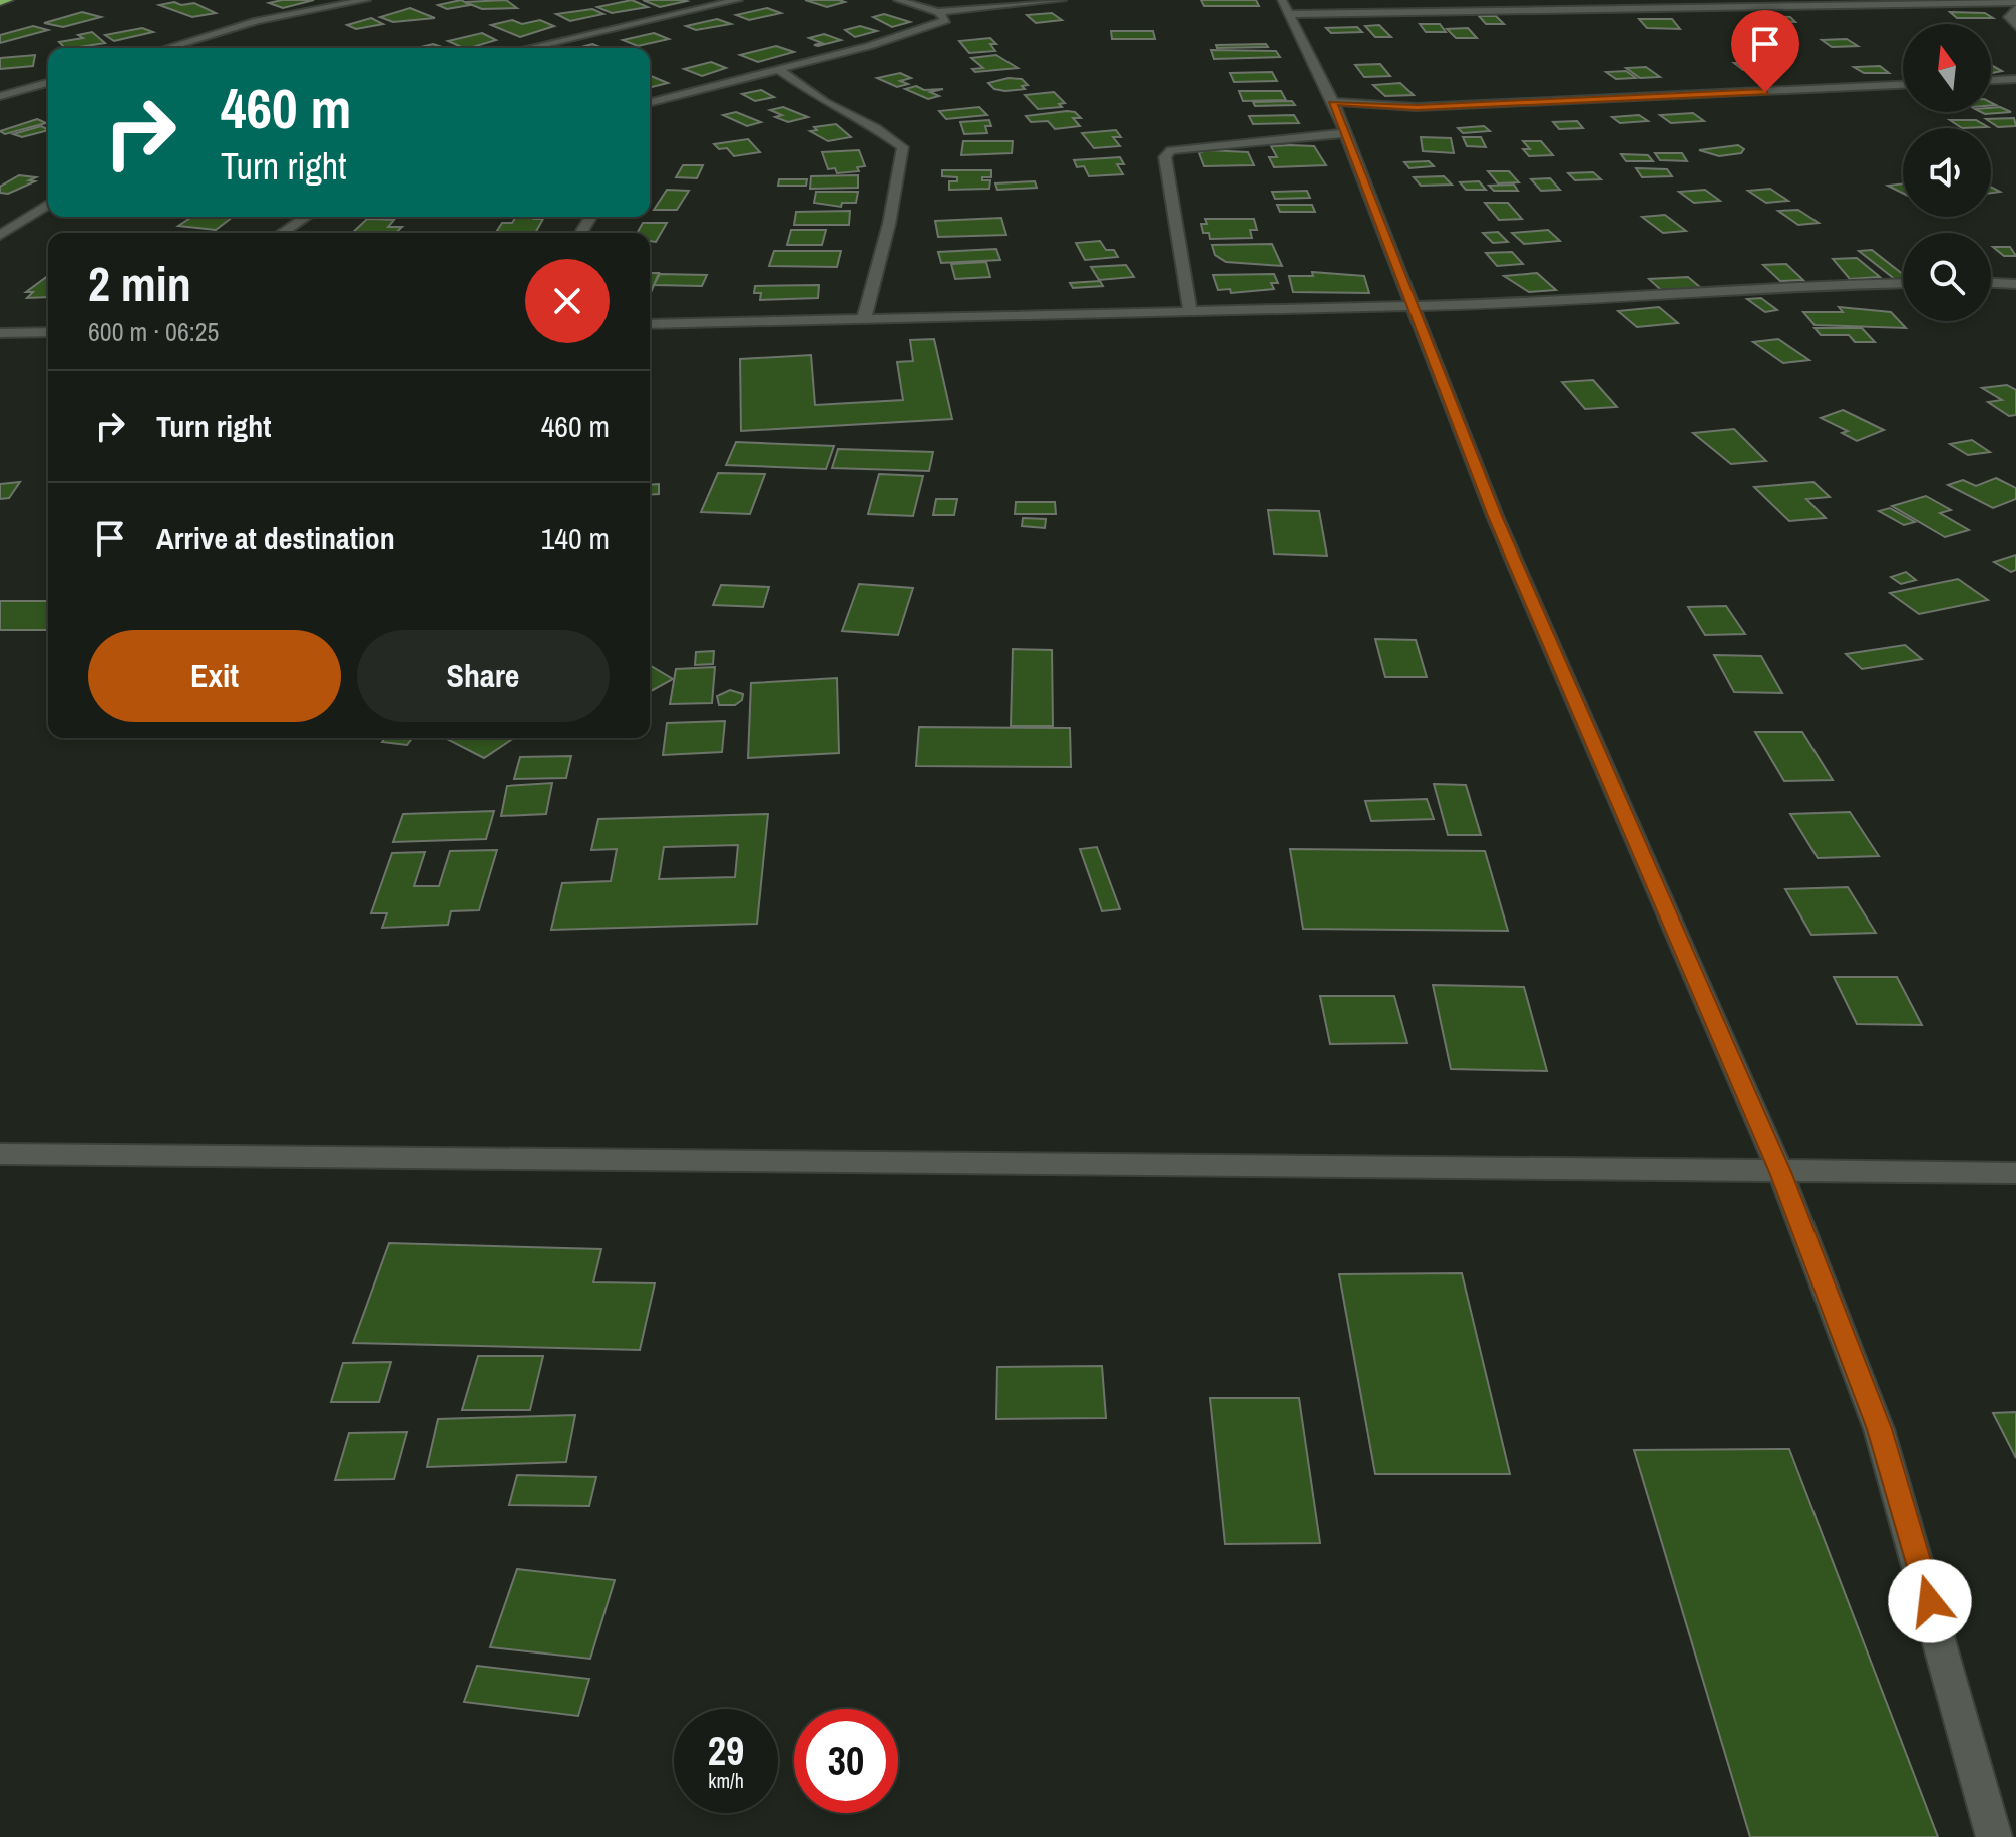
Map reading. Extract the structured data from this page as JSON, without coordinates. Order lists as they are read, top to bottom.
{
  "north": "top",
  "page": {
    "turn": ["460 m", "Turn right"],
    "heading": ["2 min", "600 m · 06:25"],
    "list": [
      {
        "name": "Turn right",
        "value": "460 m"
      },
      {
        "name": "Arrive at destination",
        "value": "140 m"
      }
    ],
    "buttons": ["Exit", "Share"],
    "speed": "29 km/h",
    "limit": "30"
  }
}
